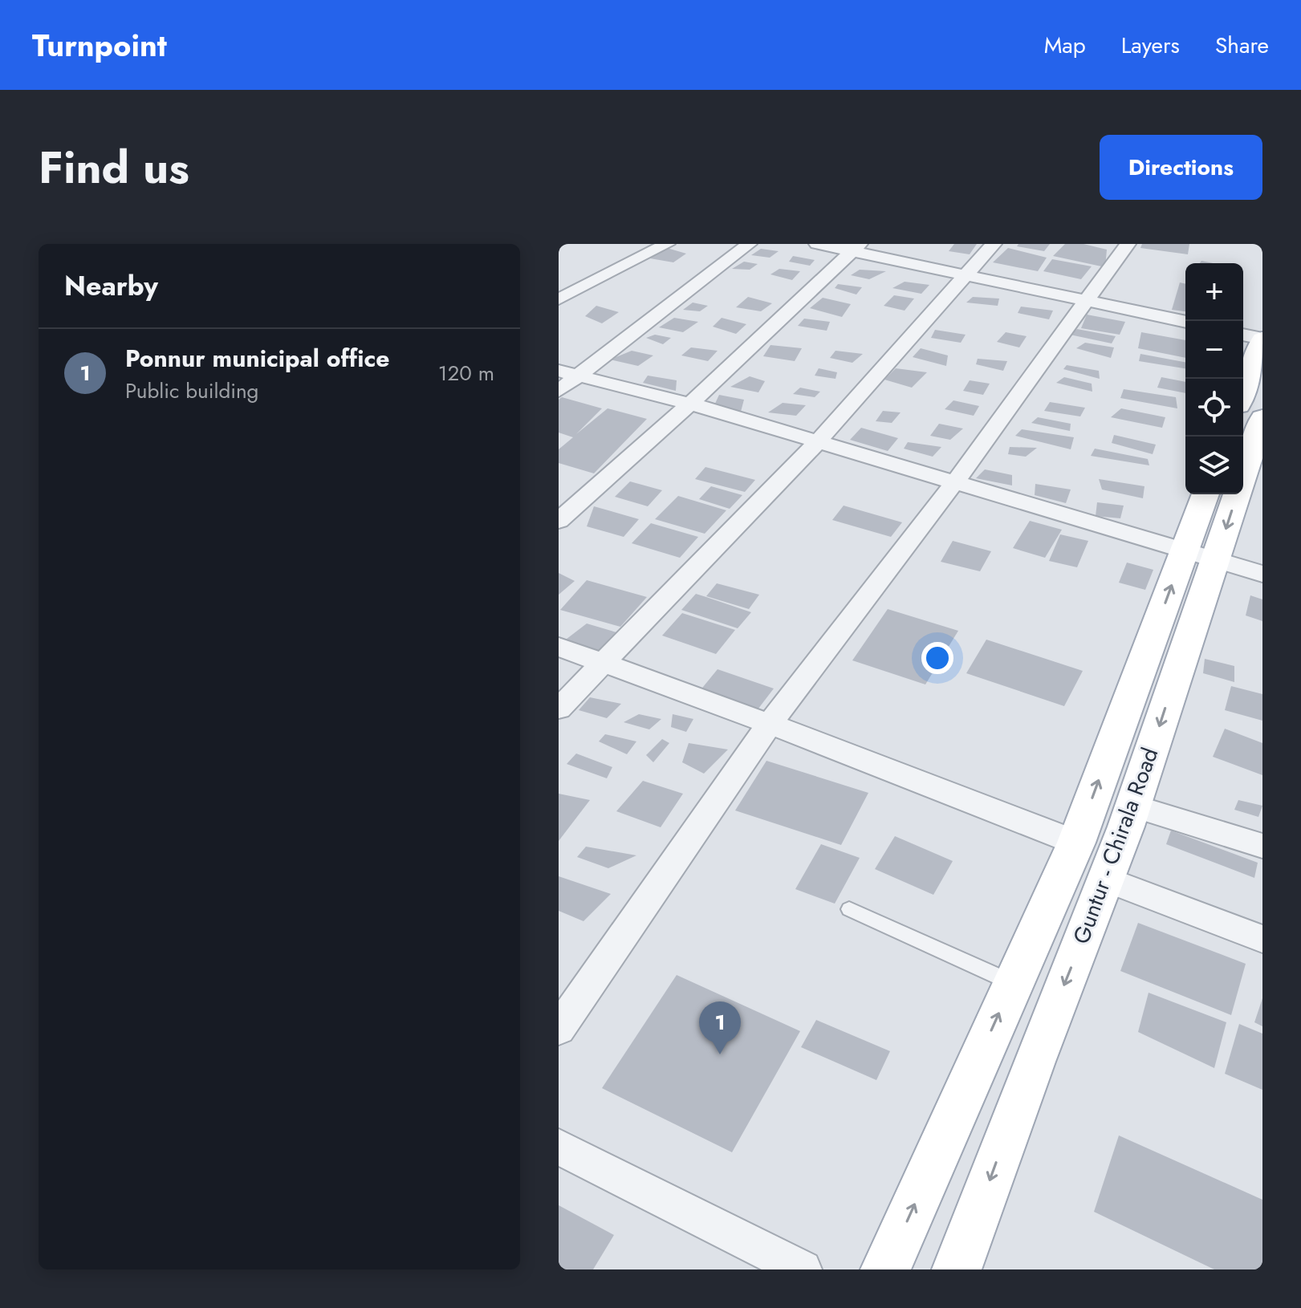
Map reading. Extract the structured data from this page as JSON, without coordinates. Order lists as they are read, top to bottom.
{
  "streets": {
    "main road": ["Guntur - Chirala Road"]
  },
  "page": {
    "header": "Turnpoint",
    "nav": ["Map", "Layers", "Share"],
    "title": "Find us",
    "buttons": "Directions",
    "heading": "Nearby",
    "map_buttons": ["+", "−"],
    "list": [
      {
        "mark": "1",
        "name": "Ponnur municipal office",
        "note": "Public building",
        "value": "120 m"
      }
    ],
    "pins": "1"
  }
}
